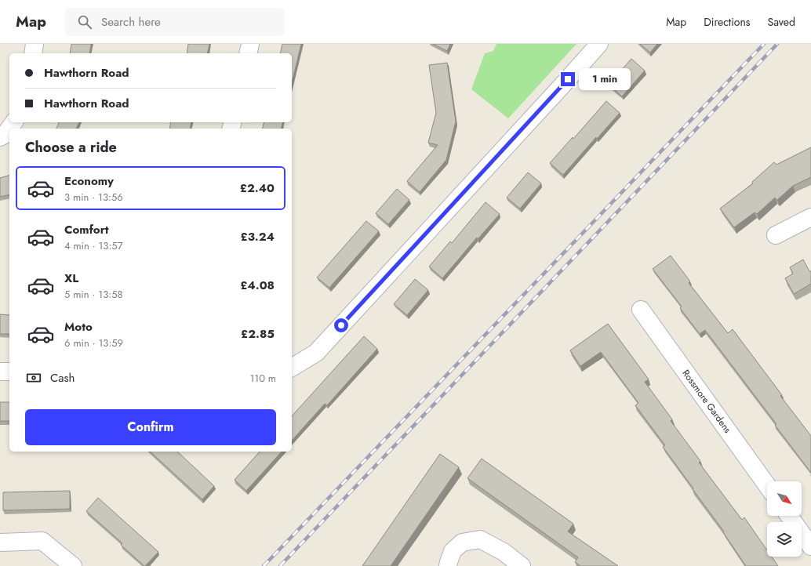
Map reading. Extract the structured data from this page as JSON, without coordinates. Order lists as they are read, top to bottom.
{
  "streets": {
    "street": ["Rossmore Gardens"]
  },
  "north": "bottom right",
  "page": {
    "header": "Map",
    "search": "Search here",
    "nav": ["Map", "Directions", "Saved"],
    "banner": ["Hawthorn Road", "Hawthorn Road"],
    "bubble": "1 min",
    "heading": "Choose a ride",
    "list": [
      {
        "name": "Economy",
        "note": "3 min · 13:56",
        "value": "£2.40"
      },
      {
        "name": "Comfort",
        "note": "4 min · 13:57",
        "value": "£3.24"
      },
      {
        "name": "XL",
        "note": "5 min · 13:58",
        "value": "£4.08"
      },
      {
        "name": "Moto",
        "note": "6 min · 13:59",
        "value": "£2.85"
      }
    ],
    "pay": ["Cash", "110 m"],
    "buttons": "Confirm"
  }
}
